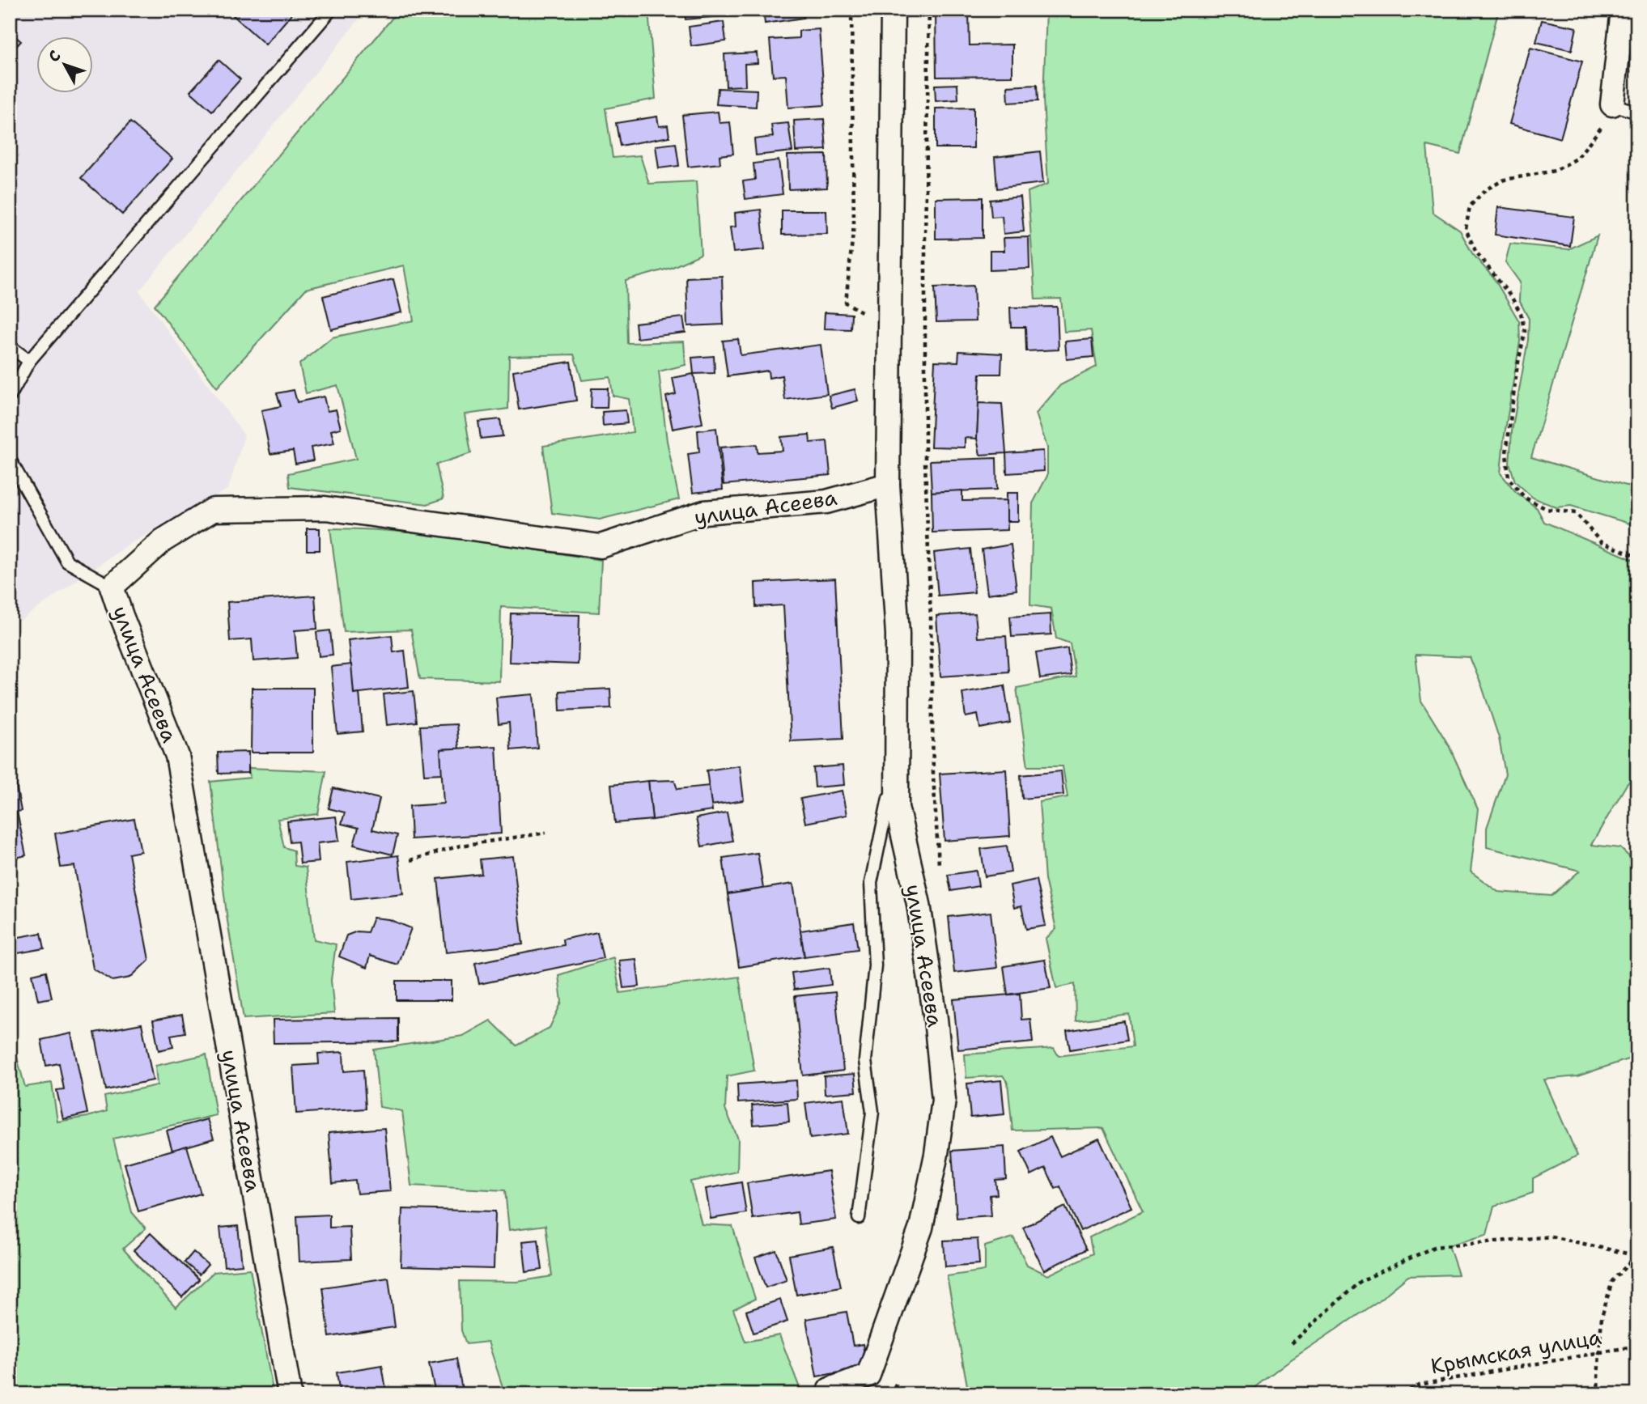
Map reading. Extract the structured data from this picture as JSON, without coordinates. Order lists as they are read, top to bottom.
{
  "streets": {
    "street": ["улица Асеева"],
    "path": ["Крымская улица"]
  },
  "north": "top left"
}
